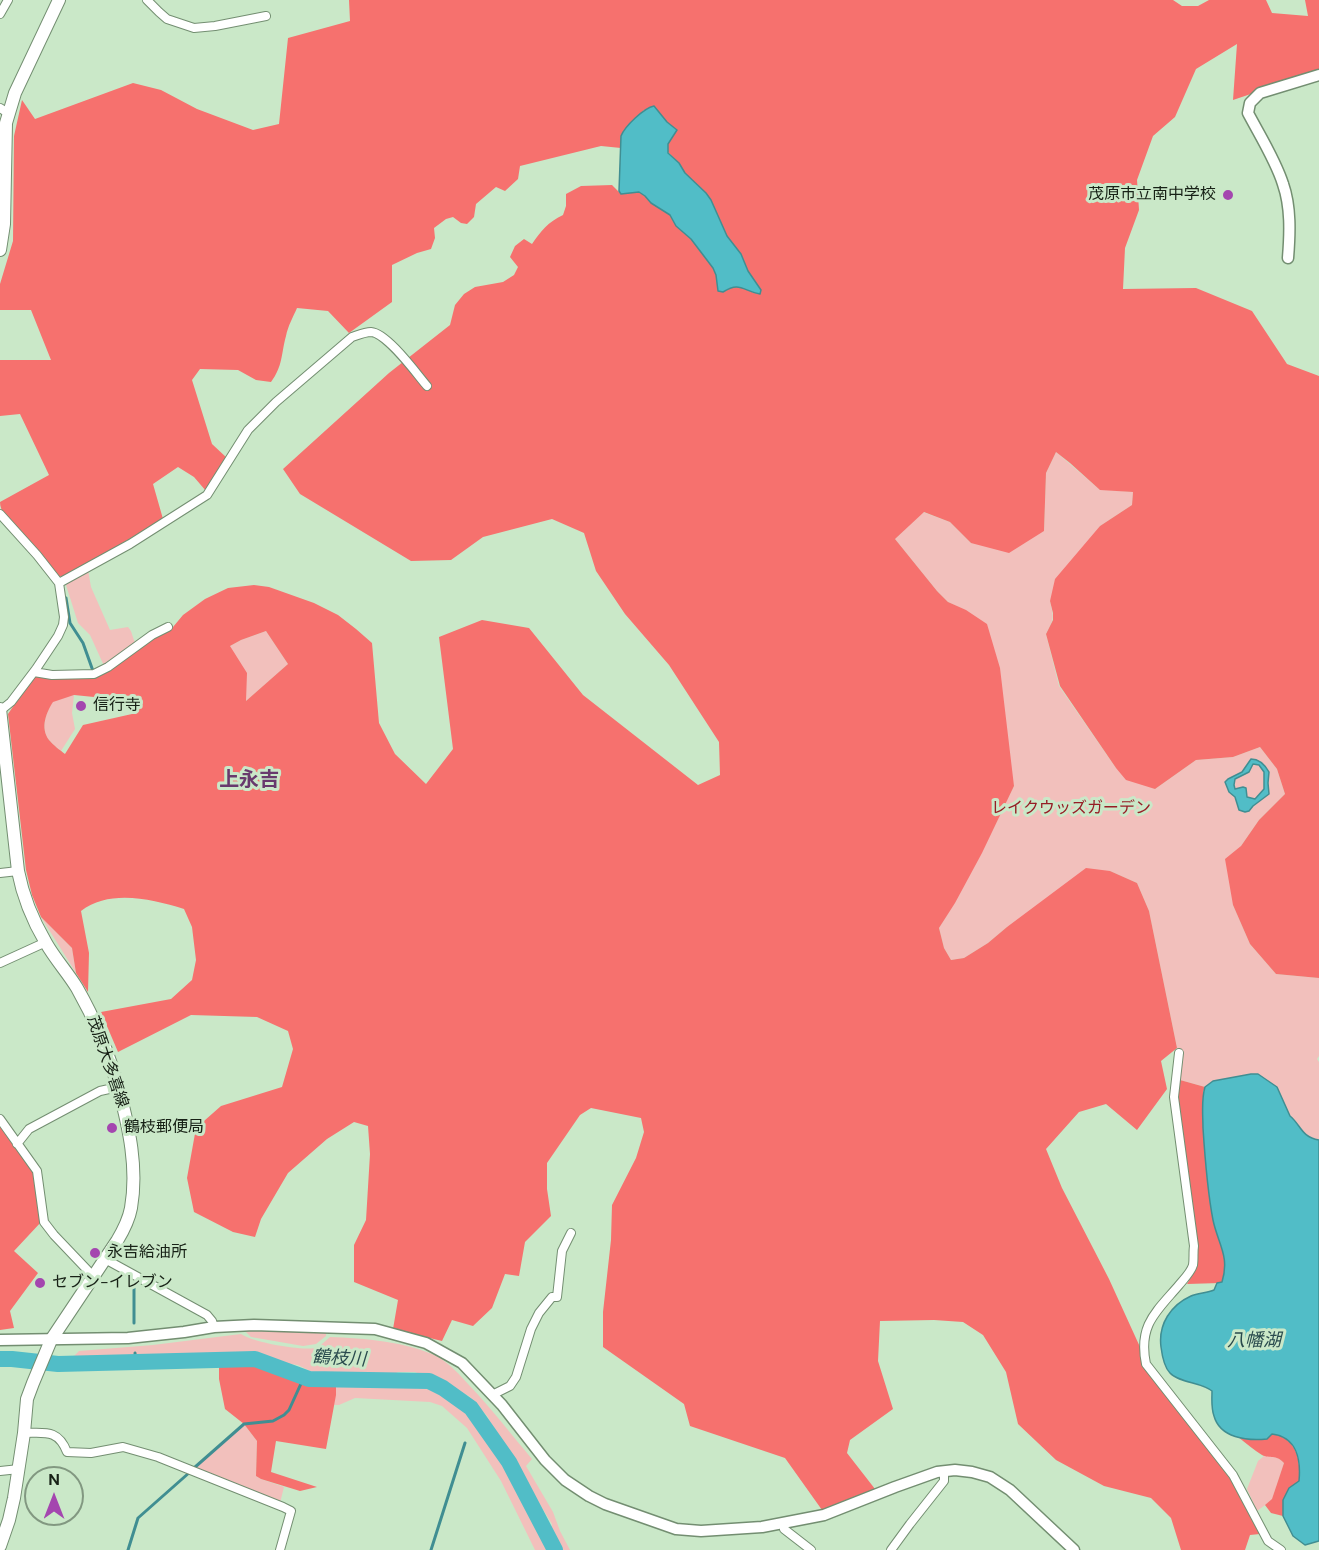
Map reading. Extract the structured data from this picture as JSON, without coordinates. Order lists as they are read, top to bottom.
{
  "streets": {
    "main road": ["茂原大多喜線"]
  },
  "districts": ["上永吉"],
  "water": ["八幡湖", "鶴枝川"],
  "parks": ["レイクウッズガーデン"],
  "places": [
    "茂原市立南中学校",
    "信行寺",
    "鶴枝郵便局",
    "永吉給油所",
    "セブン-イレブン"
  ],
  "north": "top"
}
